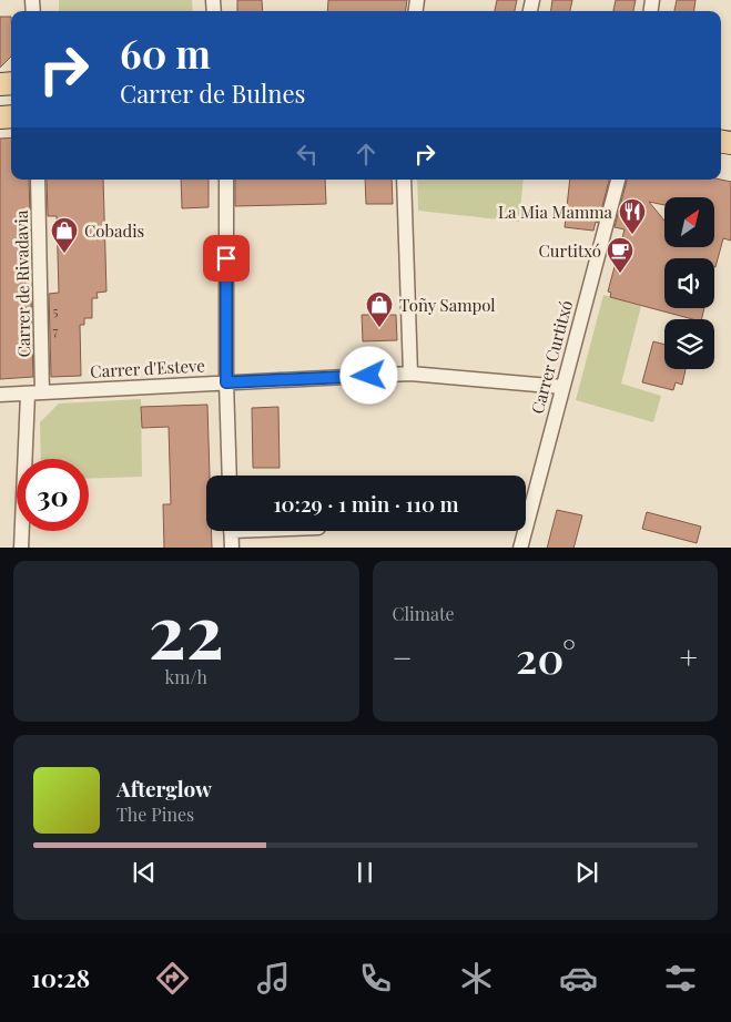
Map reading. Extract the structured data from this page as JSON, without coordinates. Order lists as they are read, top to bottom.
{
  "streets": {
    "street": ["Carrer de Rivadavia", "Carrer Curtitxó", "Carrer d'Esteve"]
  },
  "crossings": [
    ["Carrer de Rivadavia", "Carrer d'Esteve"],
    ["Carrer Curtitxó", "Carrer d'Esteve"]
  ],
  "places": {
    "restaurant": ["La Mia Mamma"],
    "shop": ["Cobadis", "Toñy Sampol"],
    "cafe": ["Curtitxó"]
  },
  "house_numbers": ["5", "7"],
  "north": "top right",
  "page": {
    "turn": ["60 m", "Carrer de Bulnes"],
    "limit": "30",
    "trip": "10:29 · 1 min · 110 m",
    "tile": [
      ["22", "km/h"],
      "Climate"
    ],
    "heat": ["−", "20°", "+"],
    "song": ["Afterglow", "The Pines"],
    "tabs": "10:28"
  }
}
